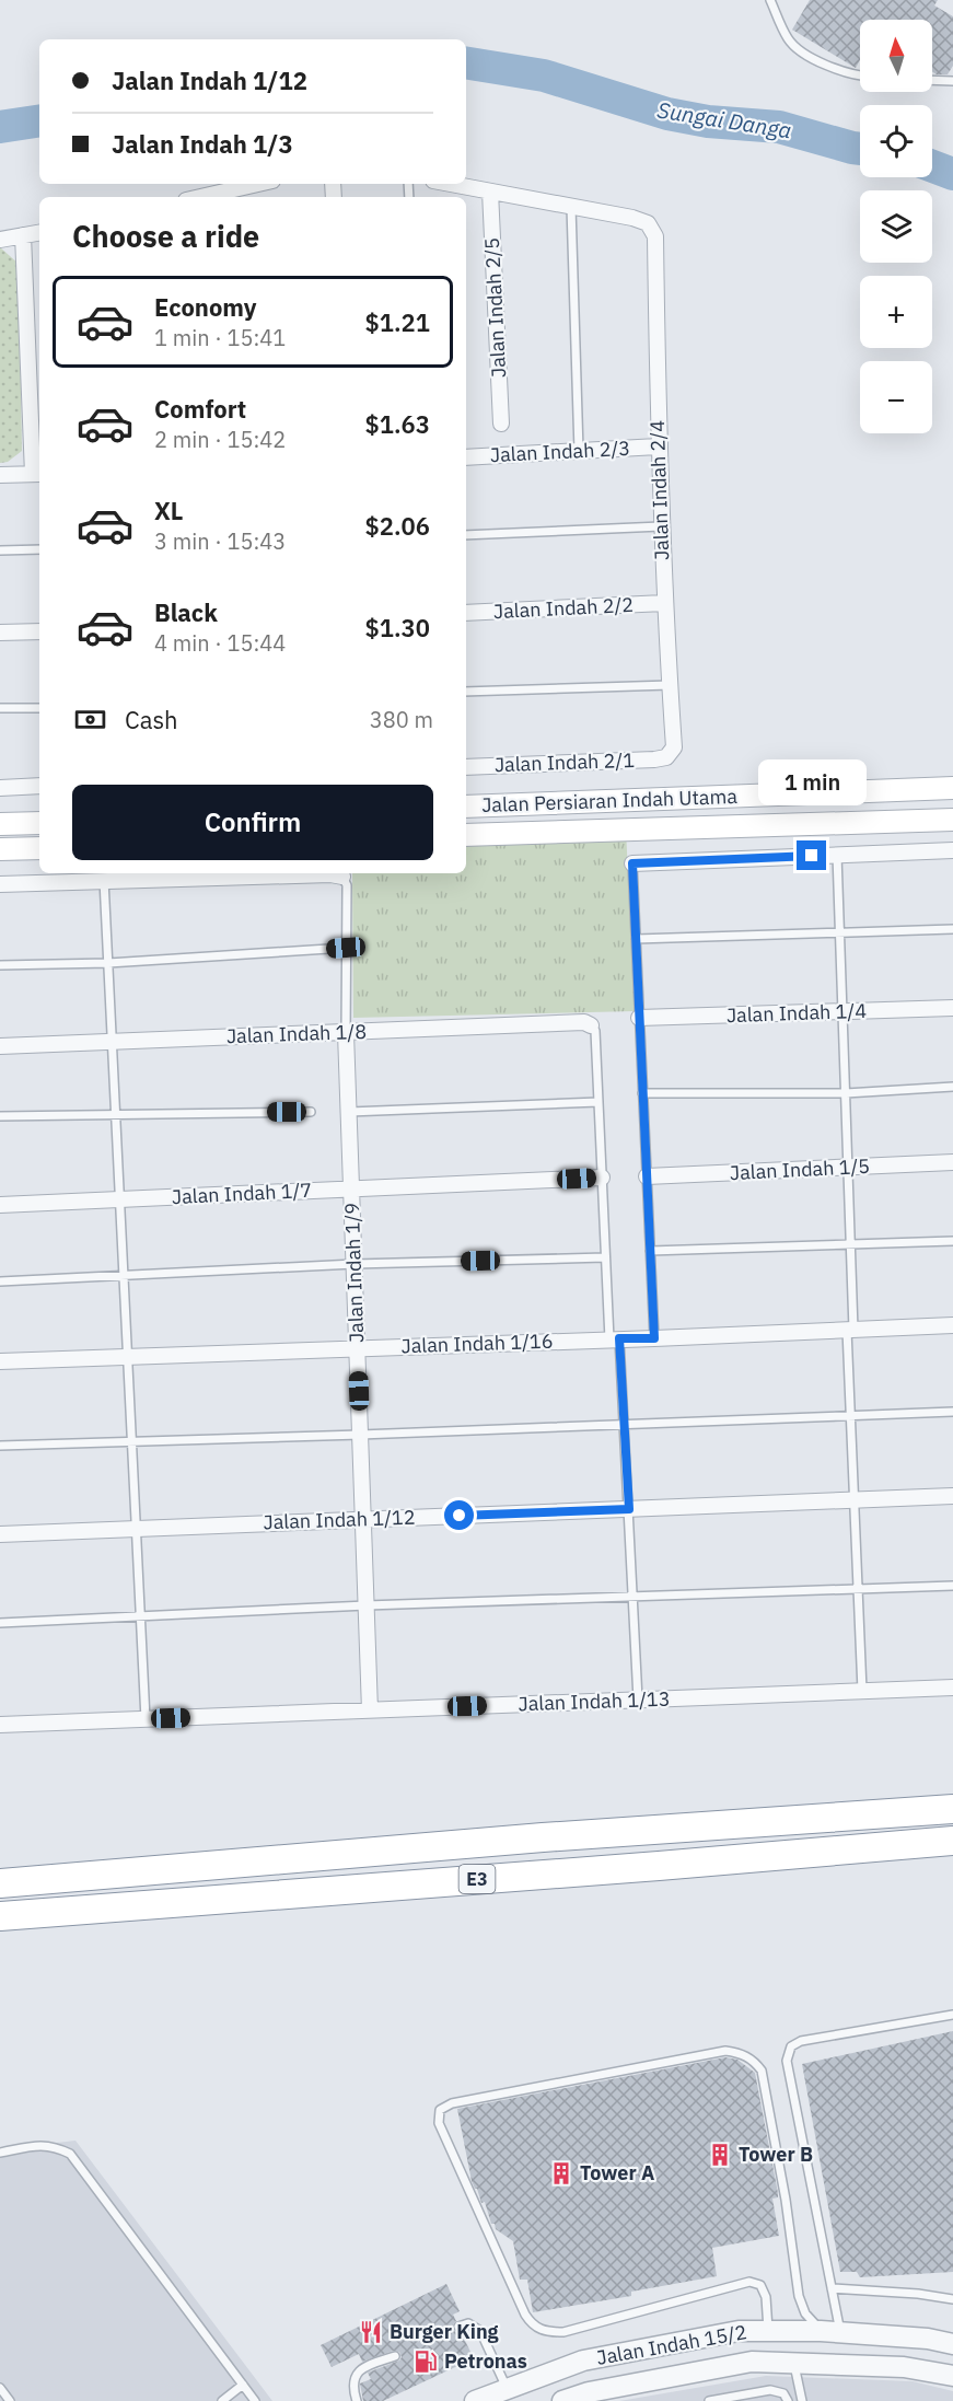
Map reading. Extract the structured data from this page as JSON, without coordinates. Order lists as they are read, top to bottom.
{
  "streets": {
    "highway": ["E3"],
    "main road": ["Jalan Persiaran Indah Utama"],
    "street": [
      "Jalan Indah 2/5",
      "Jalan Indah 2/3",
      "Jalan Indah 2/4",
      "Jalan Indah 2/2",
      "Jalan Indah 2/1",
      "Jalan Indah 1/4",
      "Jalan Indah 1/8",
      "Jalan Indah 1/5",
      "Jalan Indah 1/7",
      "Jalan Indah 1/9",
      "Jalan Indah 1/16",
      "Jalan Indah 1/12",
      "Jalan Indah 1/13",
      "Jalan Indah 15/2"
    ]
  },
  "crossings": [
    ["Jalan Indah 2/3", "Jalan Indah 2/4"],
    ["Jalan Indah 2/4", "Jalan Indah 2/2"],
    ["Jalan Indah 2/4", "Jalan Indah 2/1"],
    ["Jalan Indah 1/8", "Jalan Indah 1/9"],
    ["Jalan Indah 1/7", "Jalan Indah 1/9"],
    ["Jalan Indah 1/9", "Jalan Indah 1/16"],
    ["Jalan Indah 1/9", "Jalan Indah 1/12"],
    ["Jalan Indah 1/9", "Jalan Indah 1/13"]
  ],
  "water": ["Sungai Danga"],
  "places": {
    "building": ["Tower B", "Tower A"],
    "restaurant": ["Burger King"],
    "fuel station": ["Petronas"]
  },
  "north": "top",
  "page": {
    "map_buttons": ["+", "−"],
    "banner": ["Jalan Indah 1/12", "Jalan Indah 1/3"],
    "heading": "Choose a ride",
    "list": [
      {
        "name": "Economy",
        "note": "1 min · 15:41",
        "value": "$1.21"
      },
      {
        "name": "Comfort",
        "note": "2 min · 15:42",
        "value": "$1.63"
      },
      {
        "name": "XL",
        "note": "3 min · 15:43",
        "value": "$2.06"
      },
      {
        "name": "Black",
        "note": "4 min · 15:44",
        "value": "$1.30"
      }
    ],
    "pay": ["Cash", "380 m"],
    "bubble": "1 min",
    "buttons": "Confirm"
  }
}
